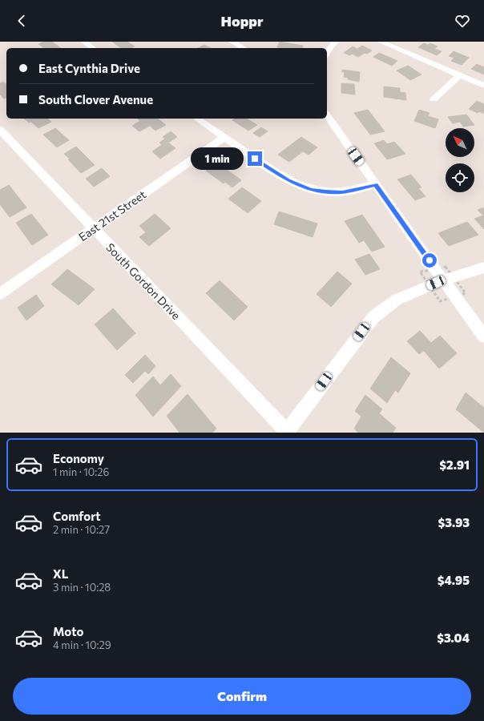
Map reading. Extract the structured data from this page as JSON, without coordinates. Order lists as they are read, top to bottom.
{
  "streets": {
    "street": ["East 21st Street", "South Gordon Drive"]
  },
  "crossings": [
    ["East 21st Street", "South Gordon Drive"]
  ],
  "north": "top left",
  "page": {
    "header": "Hoppr",
    "banner": ["East Cynthia Drive", "South Clover Avenue"],
    "bubble": "1 min",
    "list": [
      {
        "name": "Economy",
        "note": "1 min · 10:26",
        "value": "$2.91"
      },
      {
        "name": "Comfort",
        "note": "2 min · 10:27",
        "value": "$3.93"
      },
      {
        "name": "XL",
        "note": "3 min · 10:28",
        "value": "$4.95"
      },
      {
        "name": "Moto",
        "note": "4 min · 10:29",
        "value": "$3.04"
      }
    ],
    "buttons": "Confirm"
  }
}
